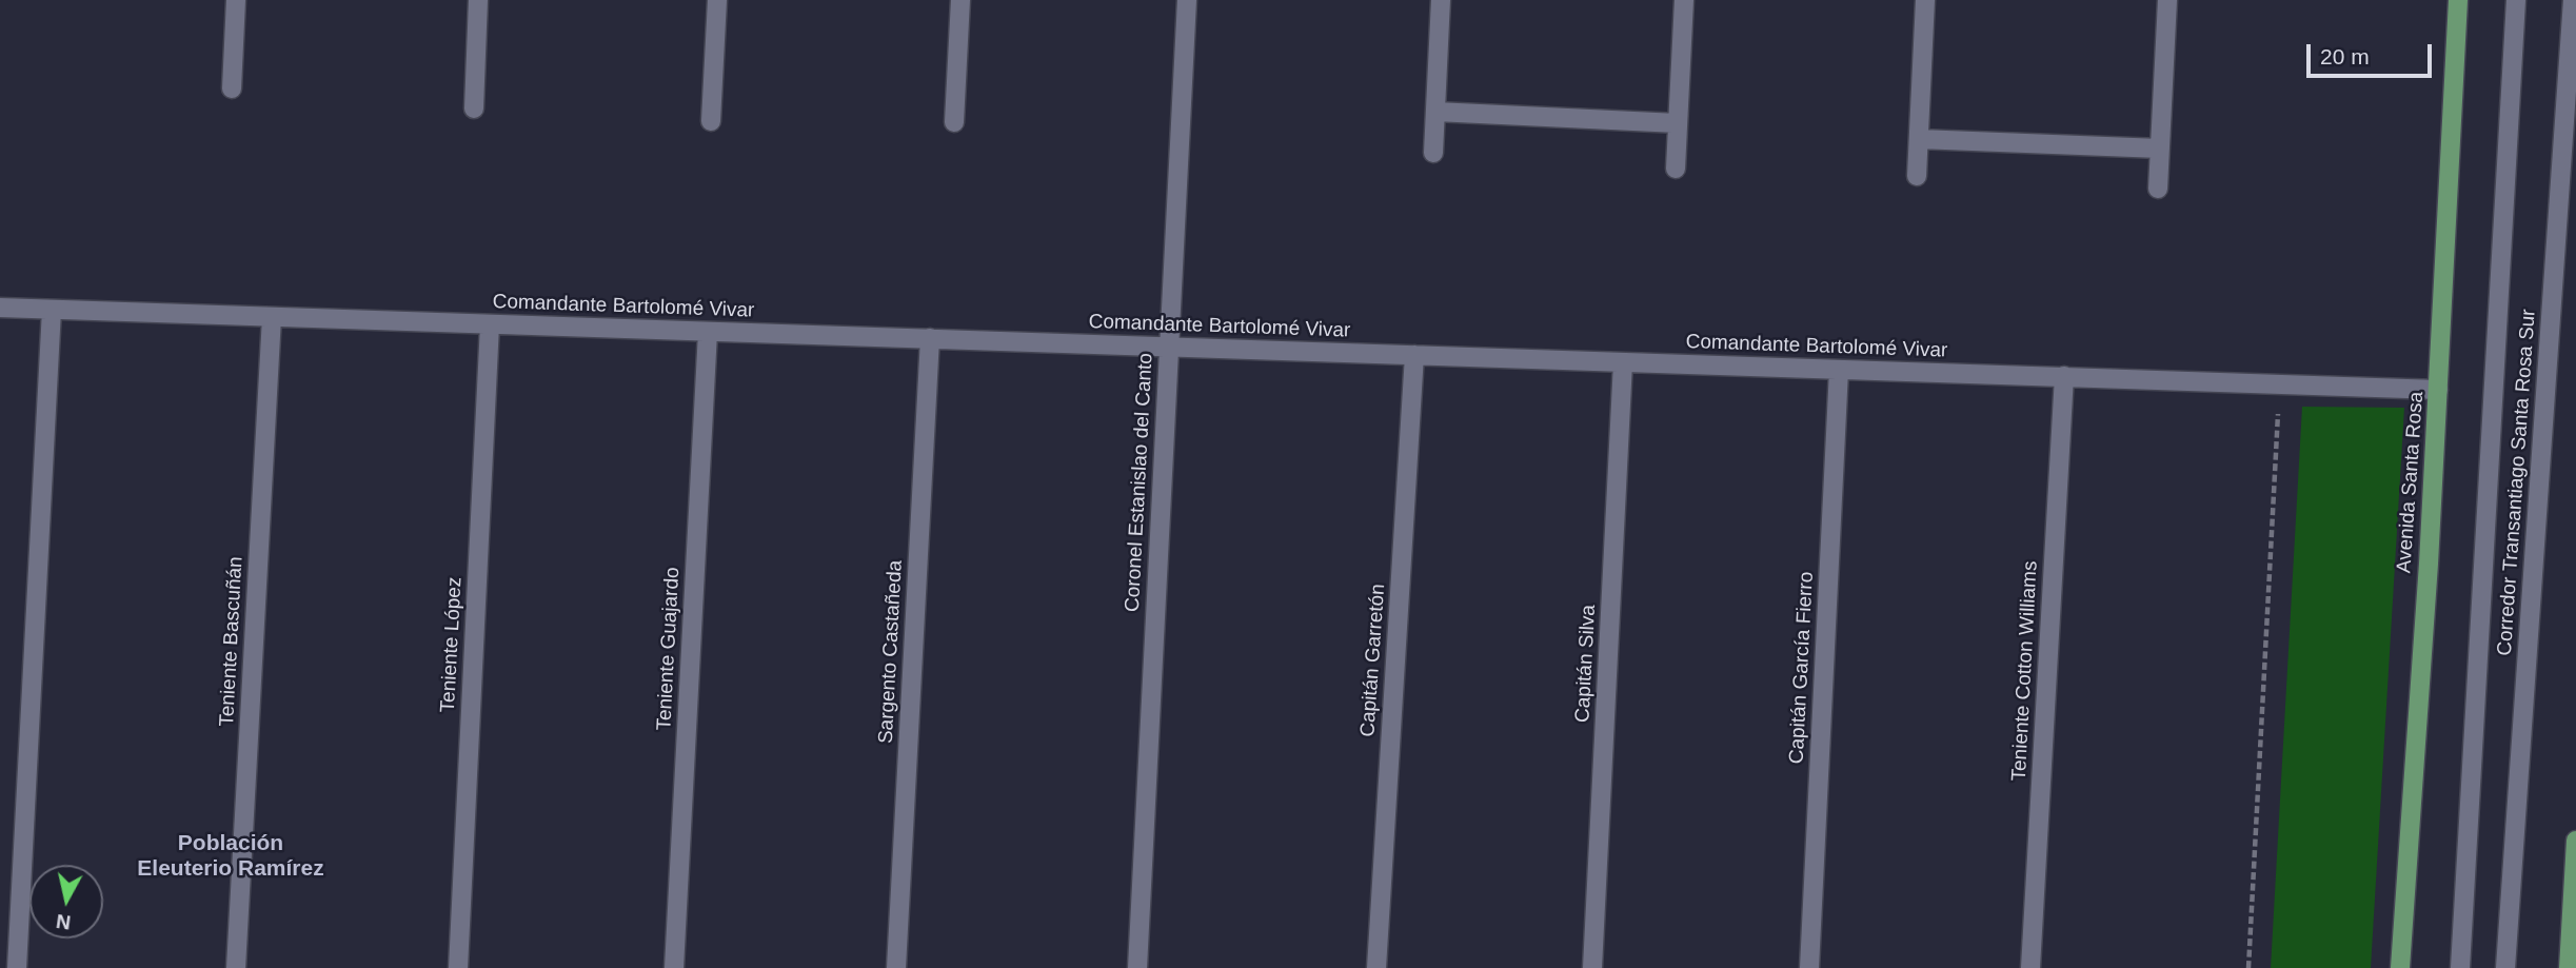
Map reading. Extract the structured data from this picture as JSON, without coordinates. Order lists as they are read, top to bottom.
{
  "streets": {
    "main road": ["Avenida Santa Rosa"],
    "street": [
      "Comandante Bartolomé Vivar",
      "Coronel Estanislao del Canto",
      "Corredor Transantiago Santa Rosa Sur",
      "Teniente Bascuñán",
      "Teniente López",
      "Teniente Guajardo",
      "Sargento Castañeda",
      "Capitán Garretón",
      "Capitán Silva",
      "Capitán García Fierro",
      "Teniente Cotton Williams"
    ]
  },
  "crossings": [
    ["Comandante Bartolomé Vivar", "Coronel Estanislao del Canto"],
    ["Comandante Bartolomé Vivar", "Avenida Santa Rosa"],
    ["Comandante Bartolomé Vivar", "Teniente Bascuñán"],
    ["Comandante Bartolomé Vivar", "Teniente López"],
    ["Comandante Bartolomé Vivar", "Teniente Guajardo"],
    ["Comandante Bartolomé Vivar", "Sargento Castañeda"],
    ["Comandante Bartolomé Vivar", "Capitán Garretón"],
    ["Comandante Bartolomé Vivar", "Capitán Silva"],
    ["Comandante Bartolomé Vivar", "Capitán García Fierro"],
    ["Comandante Bartolomé Vivar", "Teniente Cotton Williams"]
  ],
  "districts": ["Población Eleuterio Ramírez"],
  "scale_bar": "20 m",
  "north": "bottom"
}
